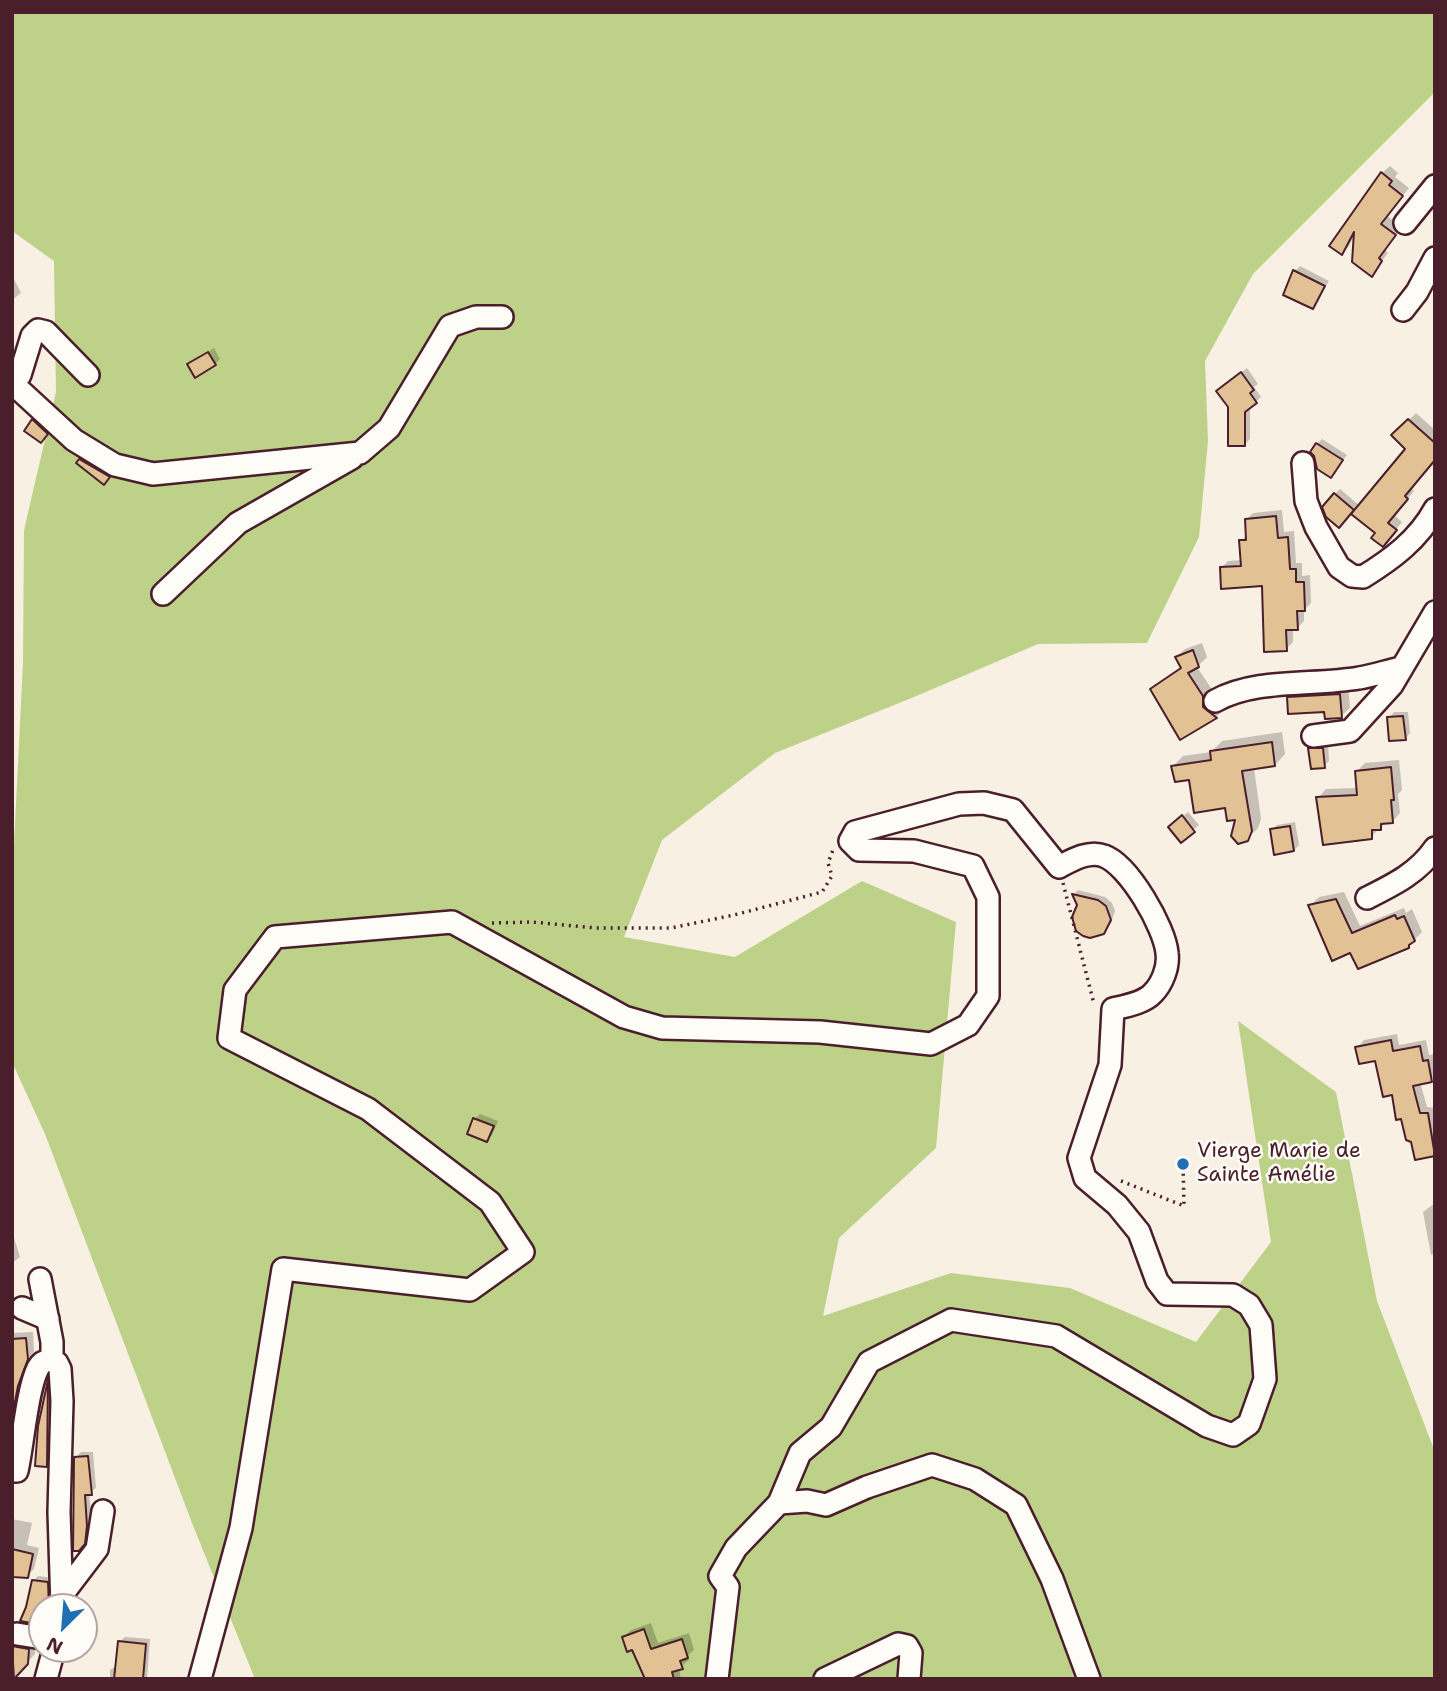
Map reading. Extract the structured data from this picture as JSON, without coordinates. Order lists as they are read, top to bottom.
{
  "places": ["Vierge Marie de Sainte Amélie"],
  "north": "bottom left"
}
